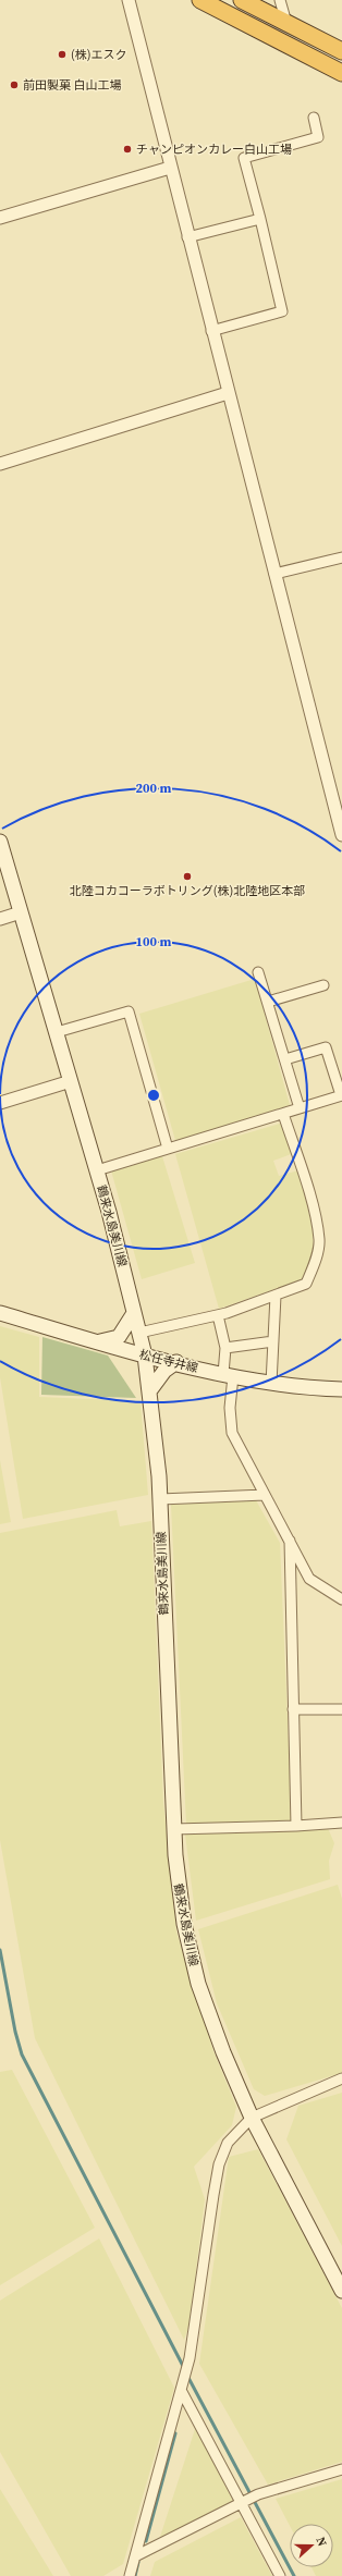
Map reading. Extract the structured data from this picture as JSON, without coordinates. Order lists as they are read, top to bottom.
{
  "streets": {
    "main road": ["鶴来水島美川線", "松任寺井線"]
  },
  "crossings": [
    ["鶴来水島美川線", "松任寺井線"]
  ],
  "places": [
    "(株)エスク",
    "前田製菓 白山工場",
    "チャンピオンカレー白山工場",
    "北陸コカコーラボトリング(株)北陸地区本部"
  ],
  "north": "right",
  "rings": ["200 m", "100 m"]
}
